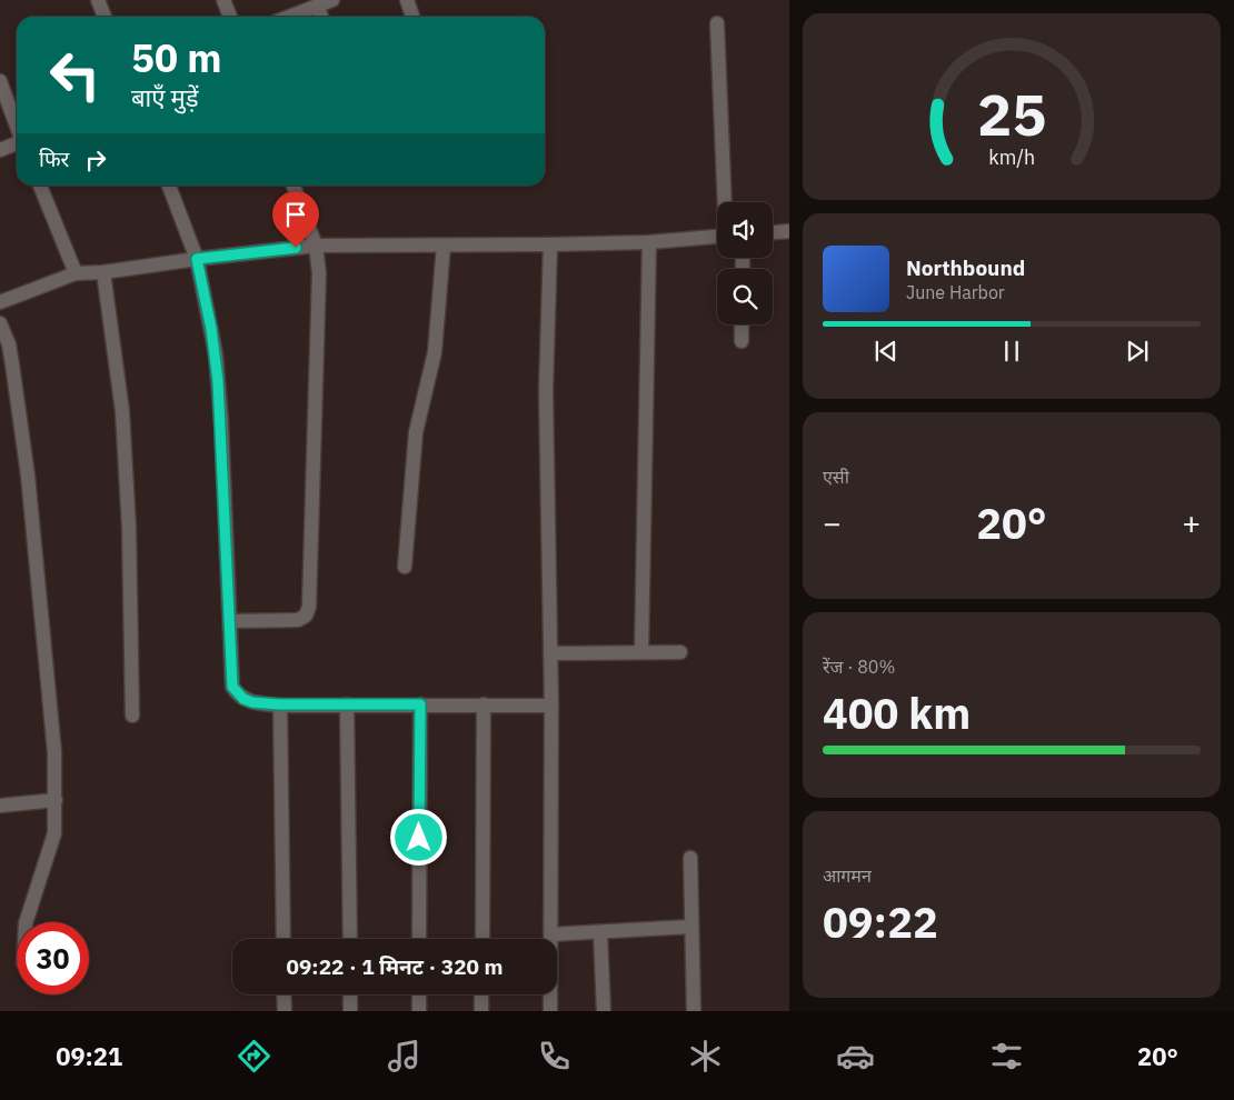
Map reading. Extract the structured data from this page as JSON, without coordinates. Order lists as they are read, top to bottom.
{
  "page": {
    "turn": ["50 m", "बाएँ मुड़ें"],
    "then": "फिर",
    "song": ["Northbound", "June Harbor"],
    "tile": [
      "एसी",
      ["रेंज · 80%", "400 km"],
      ["आगमन", "09:22"]
    ],
    "heat": ["−", "20°", "+"],
    "limit": "30",
    "trip": "09:22 · 1 मिनट · 320 m",
    "tabs": ["09:21", "20°"],
    "gauge": ["25", "km/h"]
  }
}
